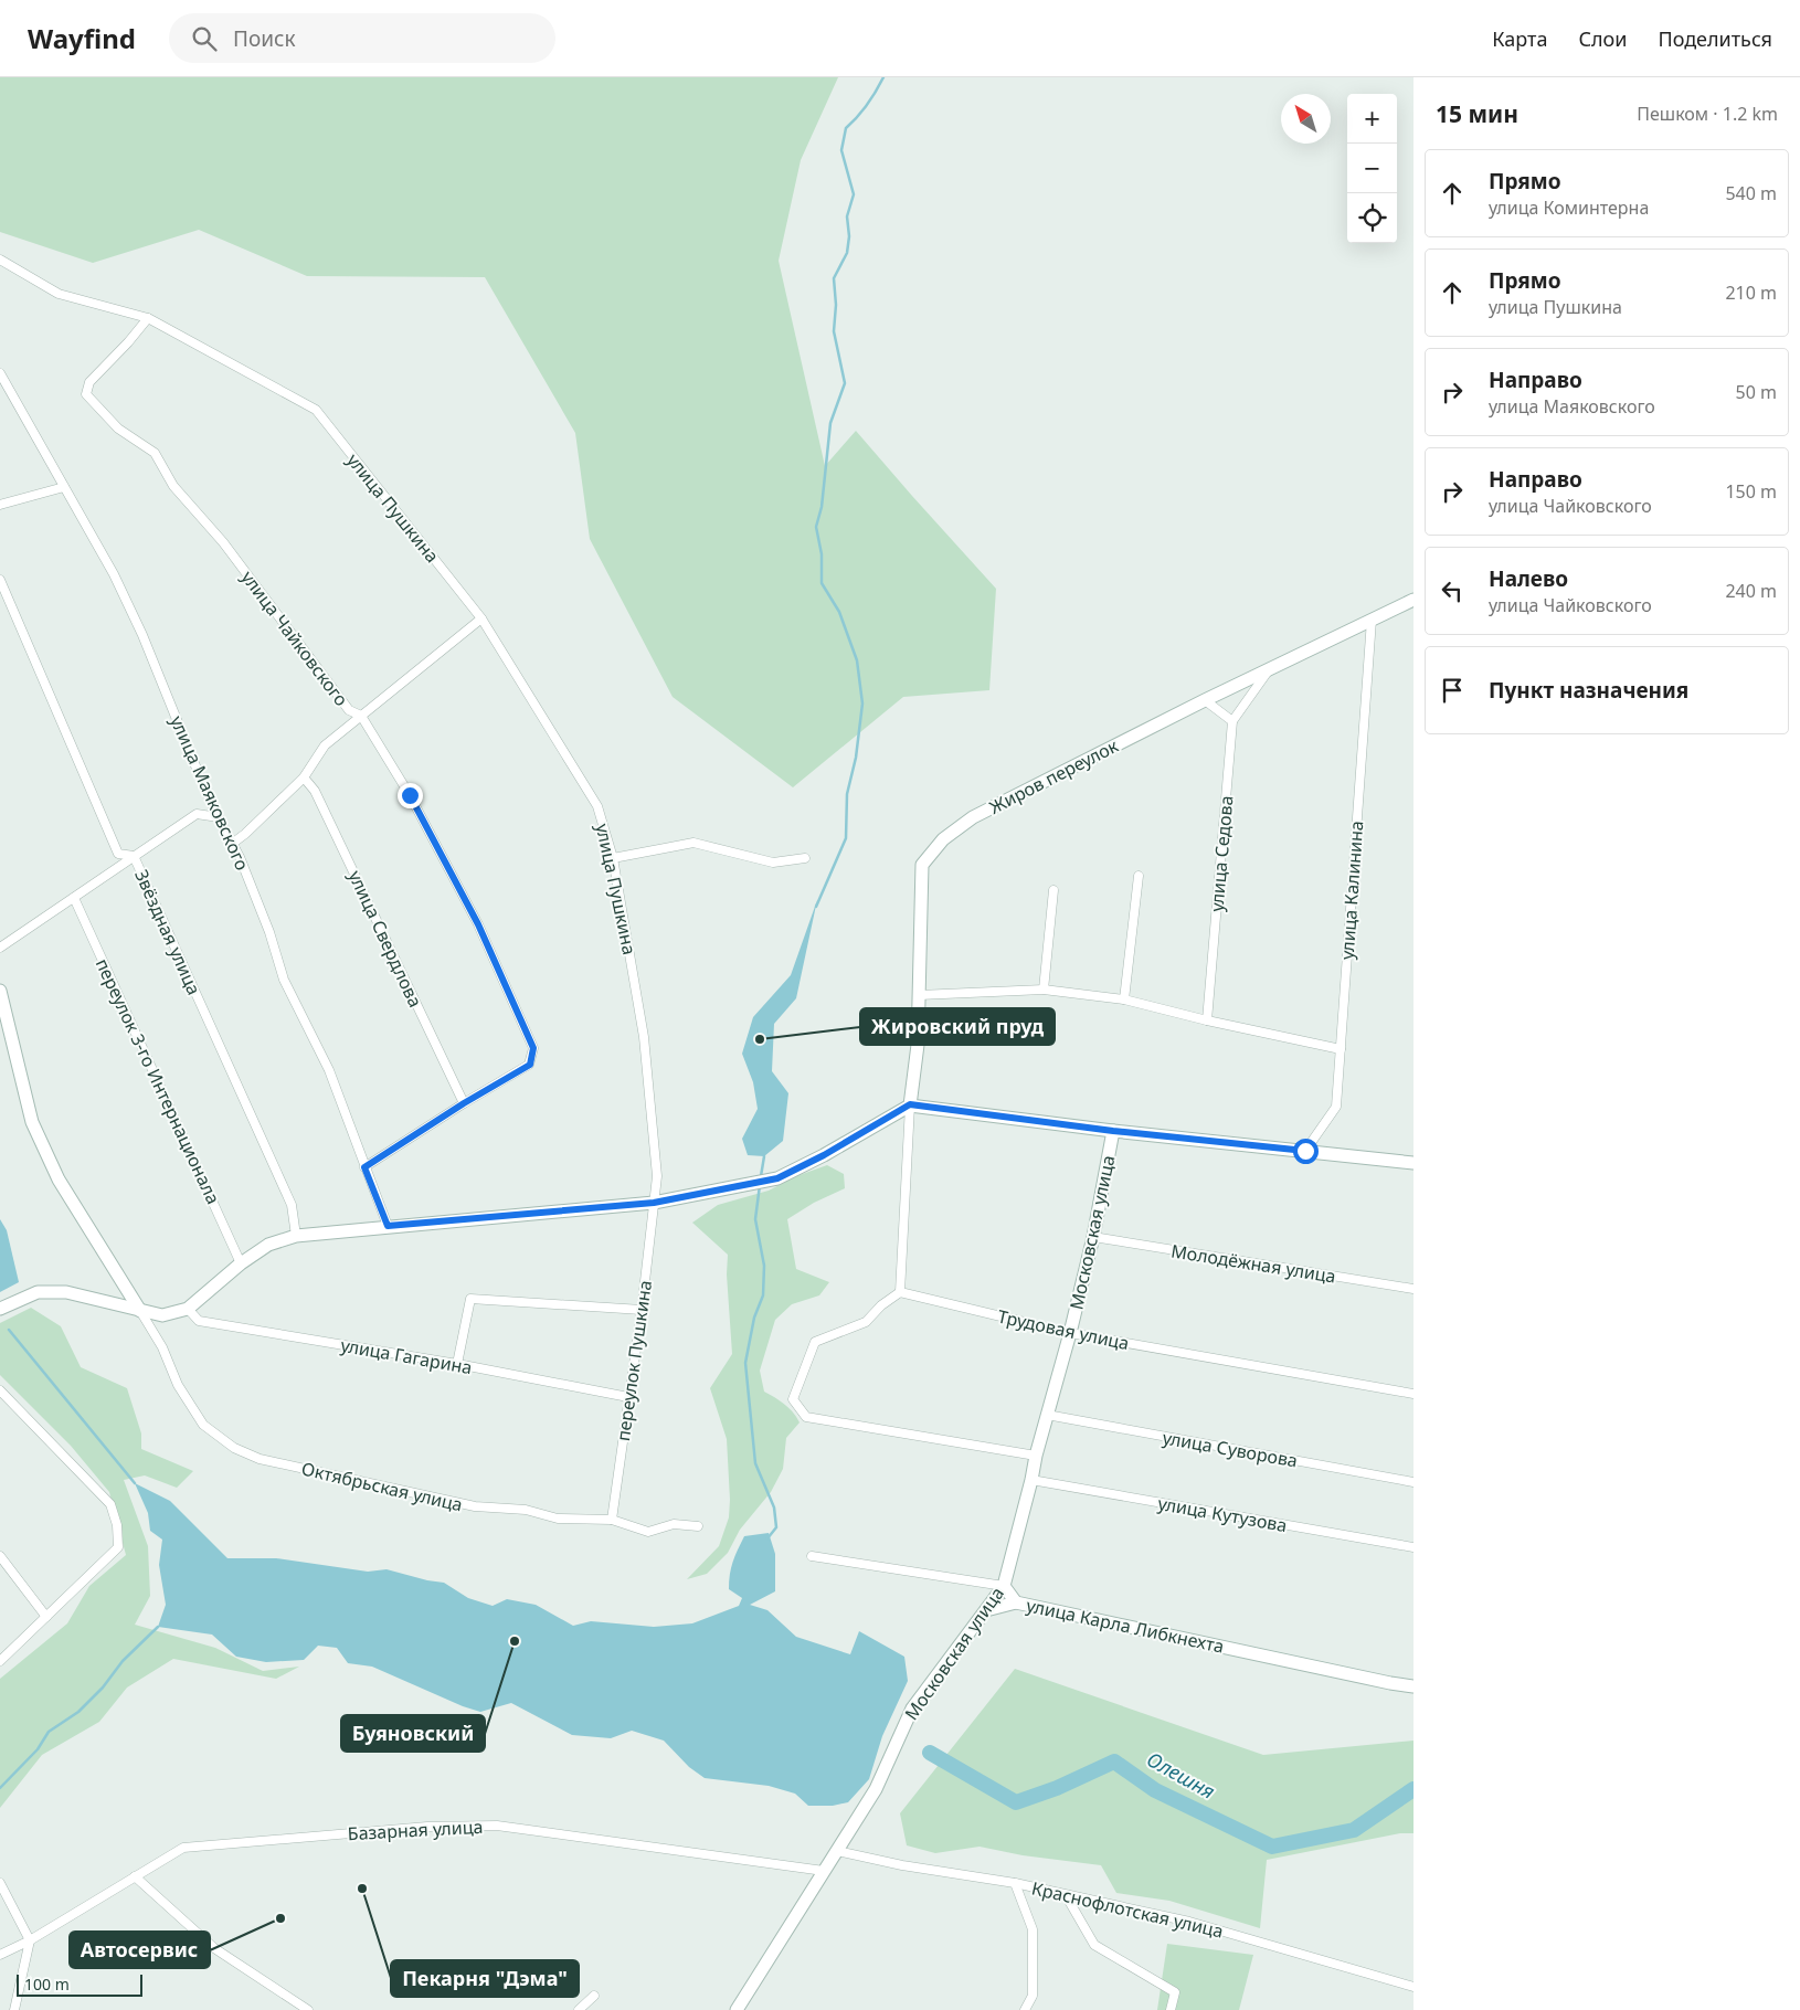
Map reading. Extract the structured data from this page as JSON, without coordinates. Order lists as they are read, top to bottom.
{
  "streets": {
    "street": [
      "улица Пушкина",
      "улица Чайковского",
      "Жиров переулок",
      "улица Маяковского",
      "улица Седова",
      "улица Калинина",
      "Звёздная улица",
      "улица Свердлова",
      "переулок 3-го Интернационала",
      "Московская улица",
      "Молодёжная улица",
      "Трудовая улица",
      "улица Гагарина",
      "переулок Пушкина",
      "улица Суворова",
      "Октябрьская улица",
      "улица Кутузова",
      "улица Карла Либкнехта",
      "Базарная улица",
      "Краснофлотская улица"
    ]
  },
  "crossings": [
    ["улица Пушкина", "улица Чайковского"],
    ["улица Пушкина", "переулок Пушкина"],
    ["улица Чайковского", "улица Маяковского"],
    ["улица Чайковского", "улица Свердлова"],
    ["Жиров переулок", "улица Калинина"],
    ["Московская улица", "Молодёжная улица"],
    ["Московская улица", "Трудовая улица"],
    ["Московская улица", "улица Суворова"],
    ["Московская улица", "улица Кутузова"],
    ["Московская улица", "улица Карла Либкнехта"],
    ["Московская улица", "Базарная улица"],
    ["Московская улица", "Краснофлотская улица"],
    ["улица Гагарина", "переулок Пушкина"],
    ["переулок Пушкина", "Октябрьская улица"]
  ],
  "water": ["Олешня"],
  "places": [
    "Жировский пруд",
    "Буяновский",
    "Пекарня \"Дэма\"",
    "Автосервис"
  ],
  "scale_bar": "100 m",
  "north": "top left",
  "page": {
    "header": "Wayfind",
    "search": "Поиск",
    "nav": ["Карта", "Слои", "Поделиться"],
    "heading": ["15 мин", "Пешком · 1.2 km"],
    "map_buttons": ["+", "−"],
    "list": [
      ["Прямо", "улица Коминтерна", "540 m"],
      ["Прямо", "улица Пушкина", "210 m"],
      ["Направо", "улица Маяковского", "50 m"],
      ["Направо", "улица Чайковского", "150 m"],
      ["Налево", "улица Чайковского", "240 m"],
      "Пункт назначения"
    ],
    "scale": "100 m"
  }
}
